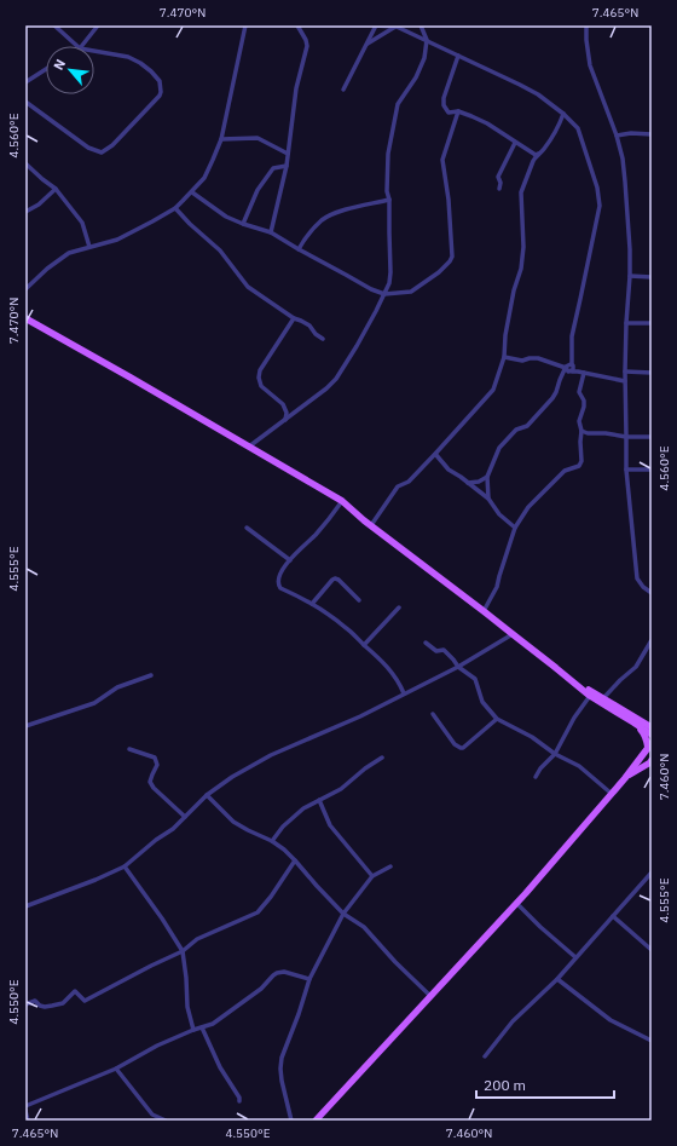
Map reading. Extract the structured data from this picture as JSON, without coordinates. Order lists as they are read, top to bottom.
{
  "scale_bar": "200 m",
  "north": "top left",
  "coordinates": [
    "7.470°N",
    "7.465°N",
    "4.560°E",
    "4.555°E",
    "7.460°N",
    "4.550°E"
  ]
}
